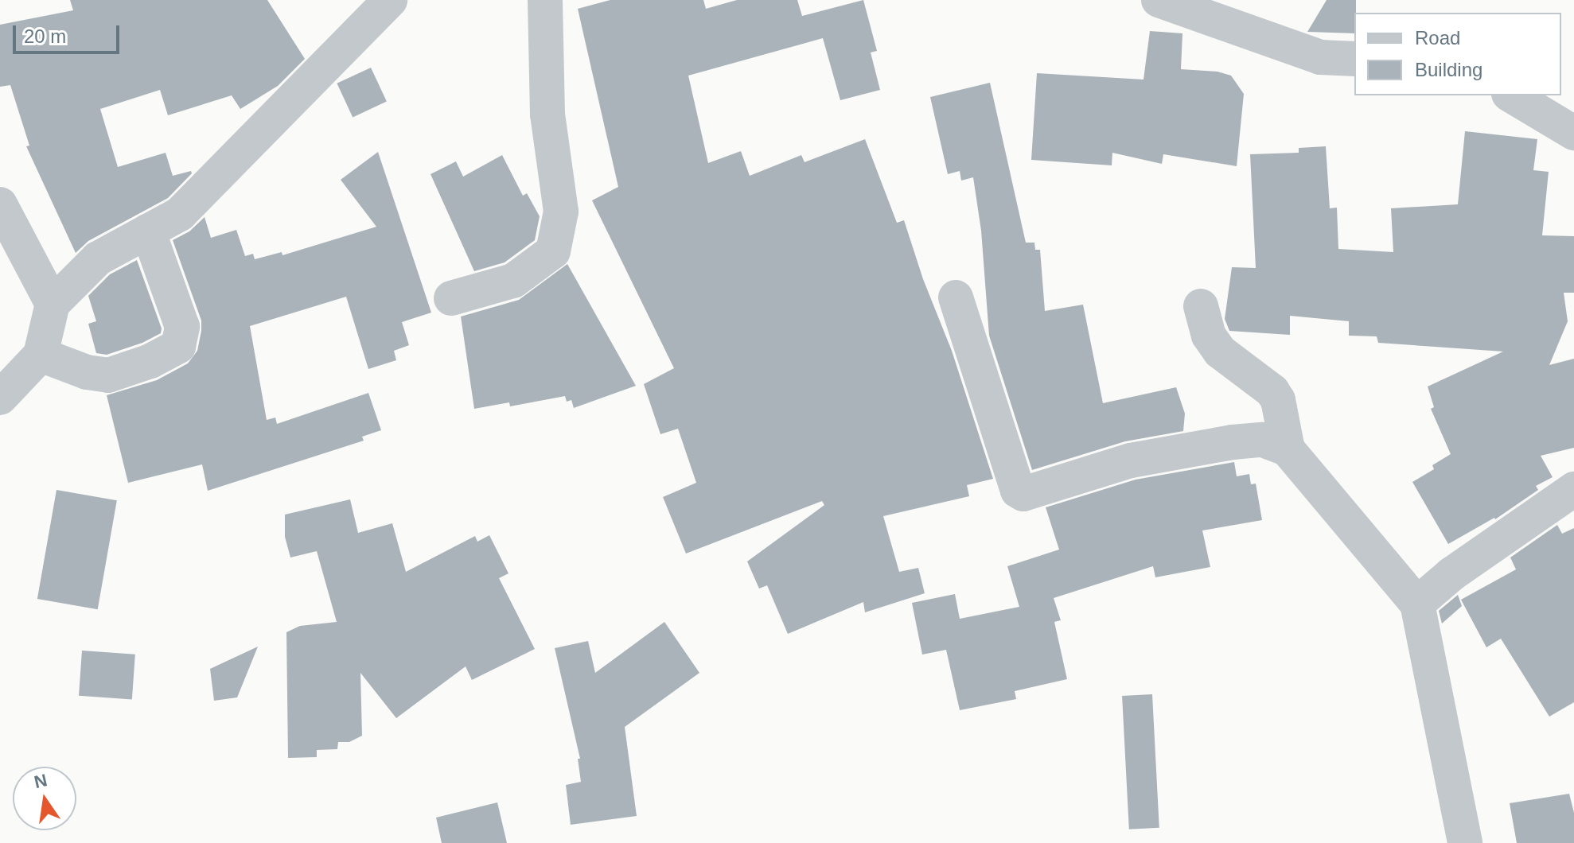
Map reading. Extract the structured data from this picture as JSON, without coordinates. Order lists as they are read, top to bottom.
{
  "legend": ["Road", "Building"],
  "scale_bar": "20 m",
  "north": "top"
}
